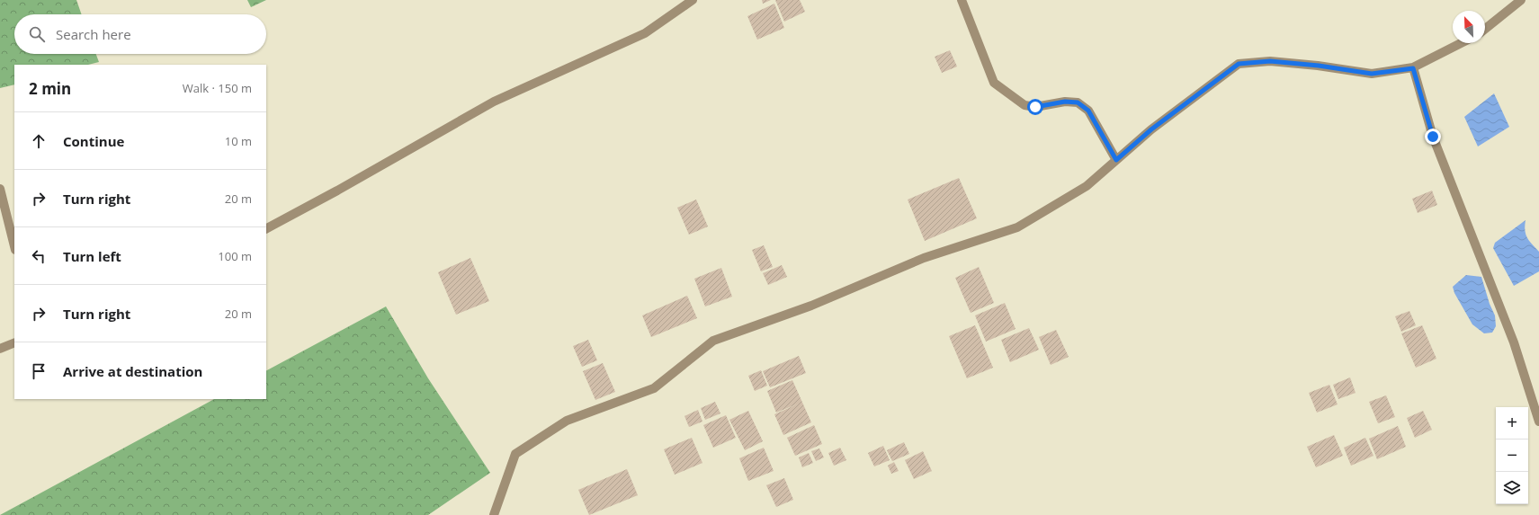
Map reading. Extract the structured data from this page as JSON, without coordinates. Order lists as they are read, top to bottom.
{
  "north": "top left",
  "page": {
    "search": "Search here",
    "heading": ["2 min", "Walk · 150 m"],
    "list": [
      ["Continue", "10 m"],
      ["Turn right", "20 m"],
      ["Turn left", "100 m"],
      ["Turn right", "20 m"],
      "Arrive at destination"
    ],
    "map_buttons": ["+", "−"]
  }
}
